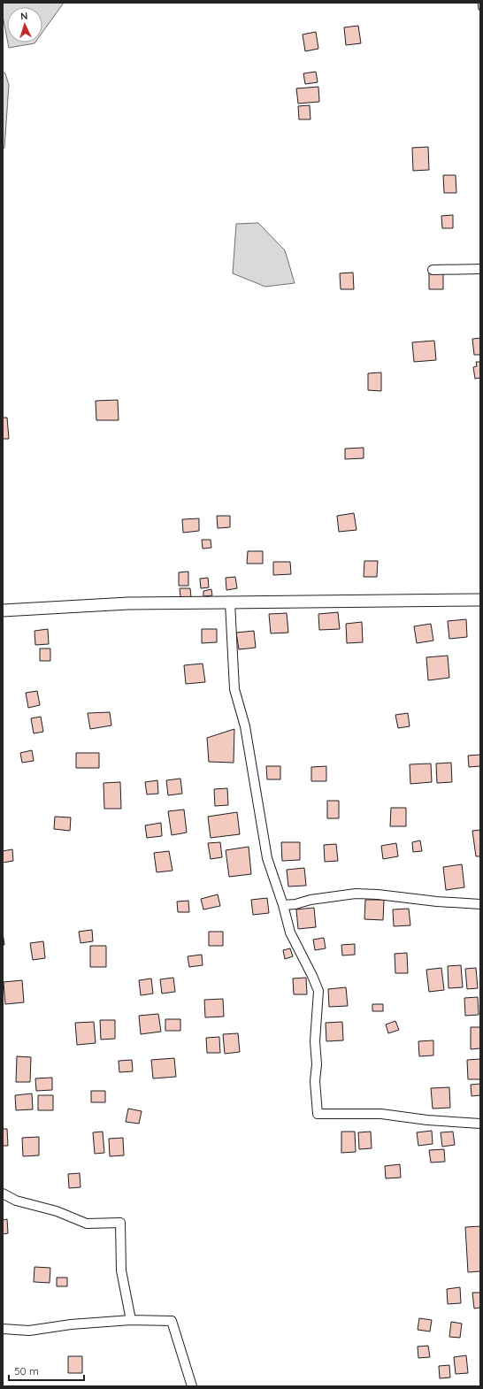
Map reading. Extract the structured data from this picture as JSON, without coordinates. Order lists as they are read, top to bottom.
{
  "scale_bar": "50 m",
  "north": "top"
}
